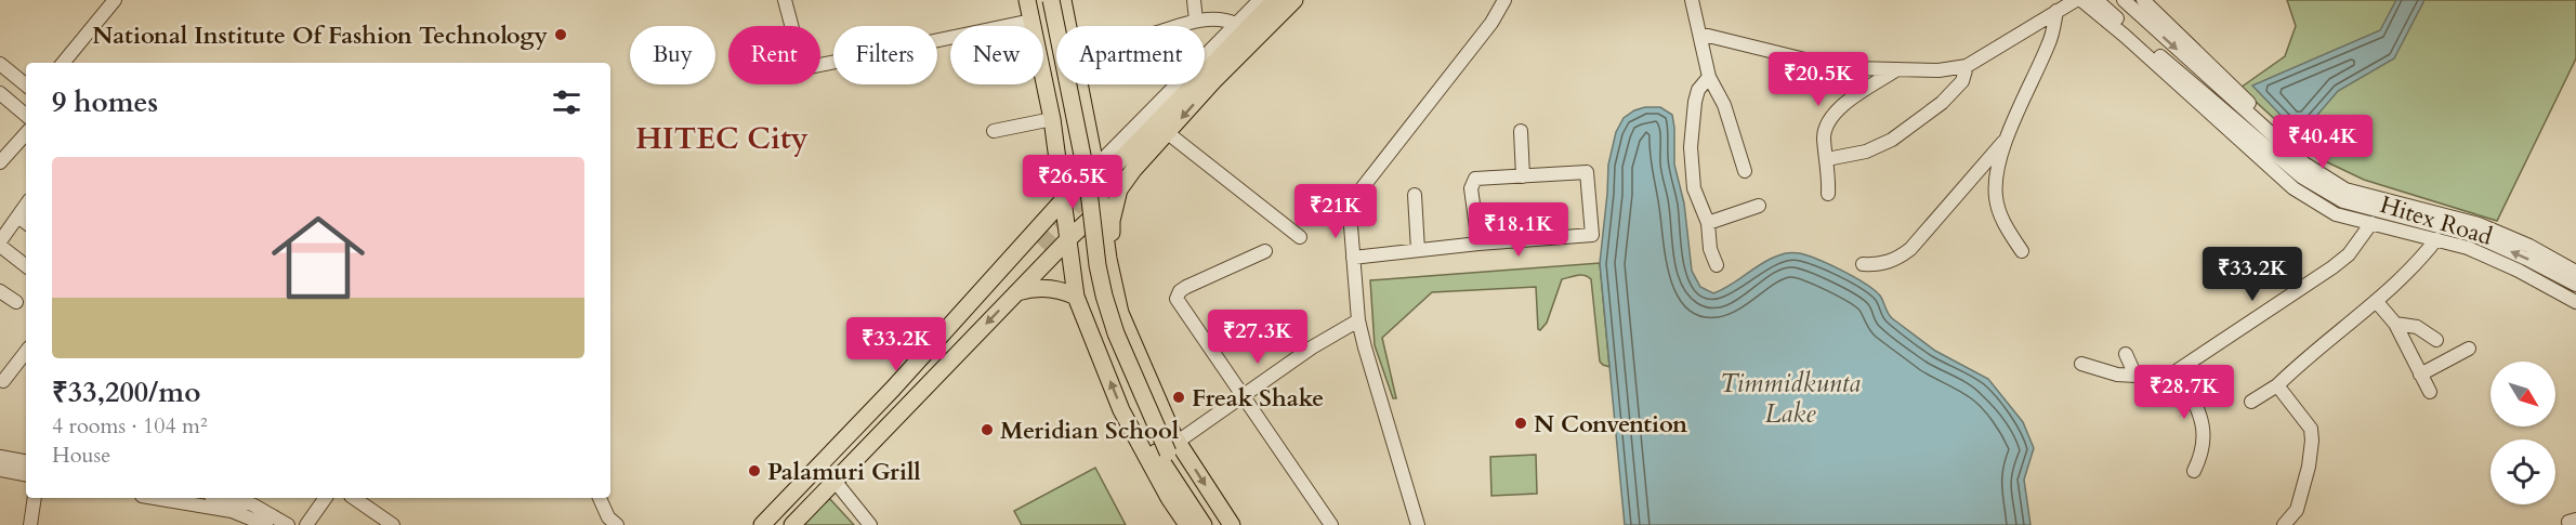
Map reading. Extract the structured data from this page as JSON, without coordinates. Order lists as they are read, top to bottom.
{
  "streets": {
    "street": ["Hitex Road"]
  },
  "districts": ["HITEC City"],
  "water": ["Timmidkunta Lake"],
  "places": [
    "National Institute Of Fashion Technology",
    "Freak Shake",
    "N Convention",
    "Meridian School",
    "Palamuri Grill"
  ],
  "north": "bottom right",
  "page": {
    "chip": [
      "Buy",
      "Rent",
      "Filters",
      "New",
      "Apartment"
    ],
    "price": [
      "₹20.5K",
      "₹40.4K",
      "₹26.5K",
      "₹21K",
      "₹18.1K",
      "₹33.2K",
      "₹27.3K",
      "₹33.2K",
      "₹28.7K"
    ],
    "heading": "9 homes",
    "list": [
      {
        "name": "₹33,200/mo",
        "note": "4 rooms · 104 m² · House"
      }
    ]
  }
}
